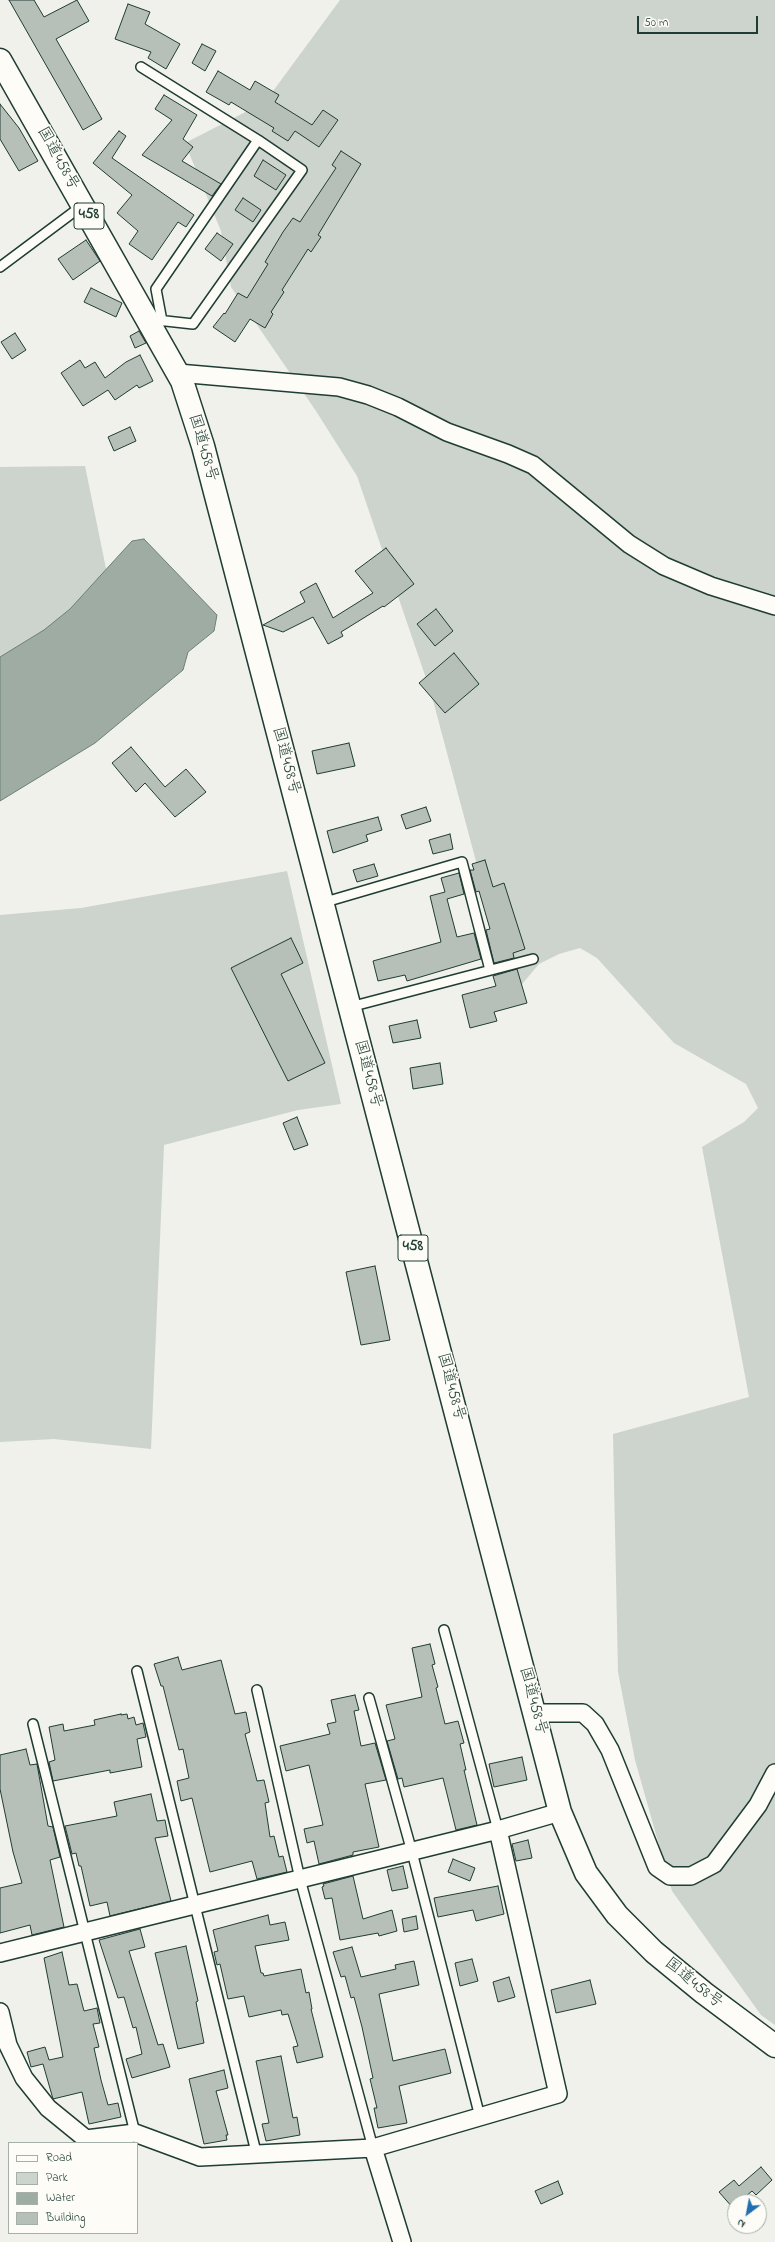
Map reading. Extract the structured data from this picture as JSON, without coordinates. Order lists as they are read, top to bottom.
{
  "streets": {
    "highway": ["国道458号", "458"]
  },
  "legend": [
    "Road",
    "Park",
    "Water",
    "Building"
  ],
  "scale_bar": "50 m",
  "north": "bottom left"
}
